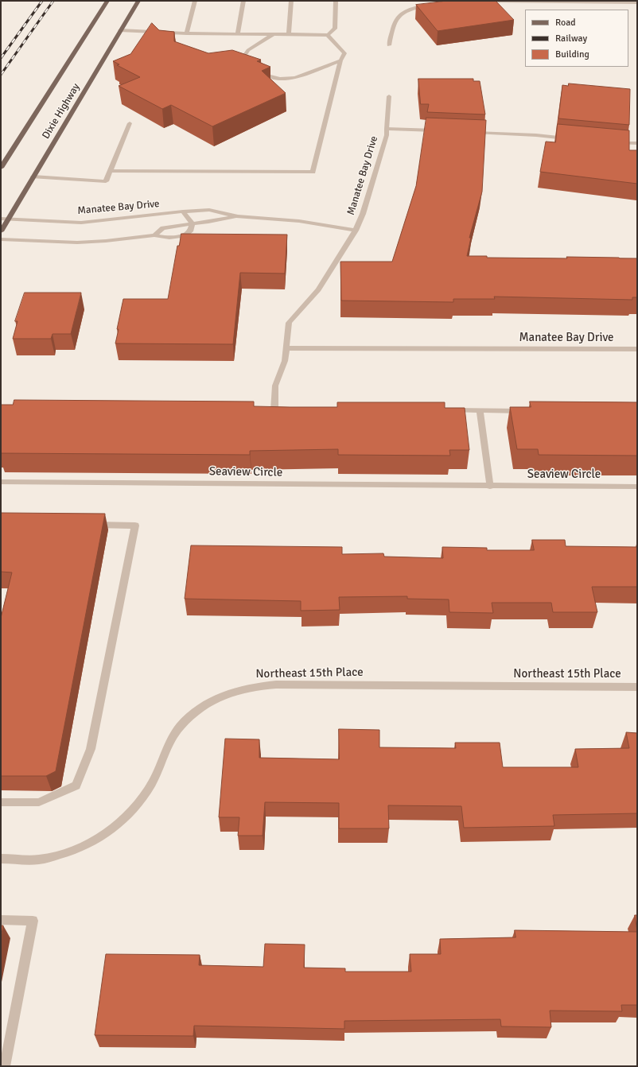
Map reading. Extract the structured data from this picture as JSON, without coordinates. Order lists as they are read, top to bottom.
{
  "streets": {
    "main road": ["Dixie Highway"],
    "street": ["Manatee Bay Drive", "Seaview Circle", "Northeast 15th Place"]
  },
  "crossings": [
    ["Dixie Highway", "Manatee Bay Drive"]
  ],
  "legend": ["Road", "Railway", "Building"]
}
